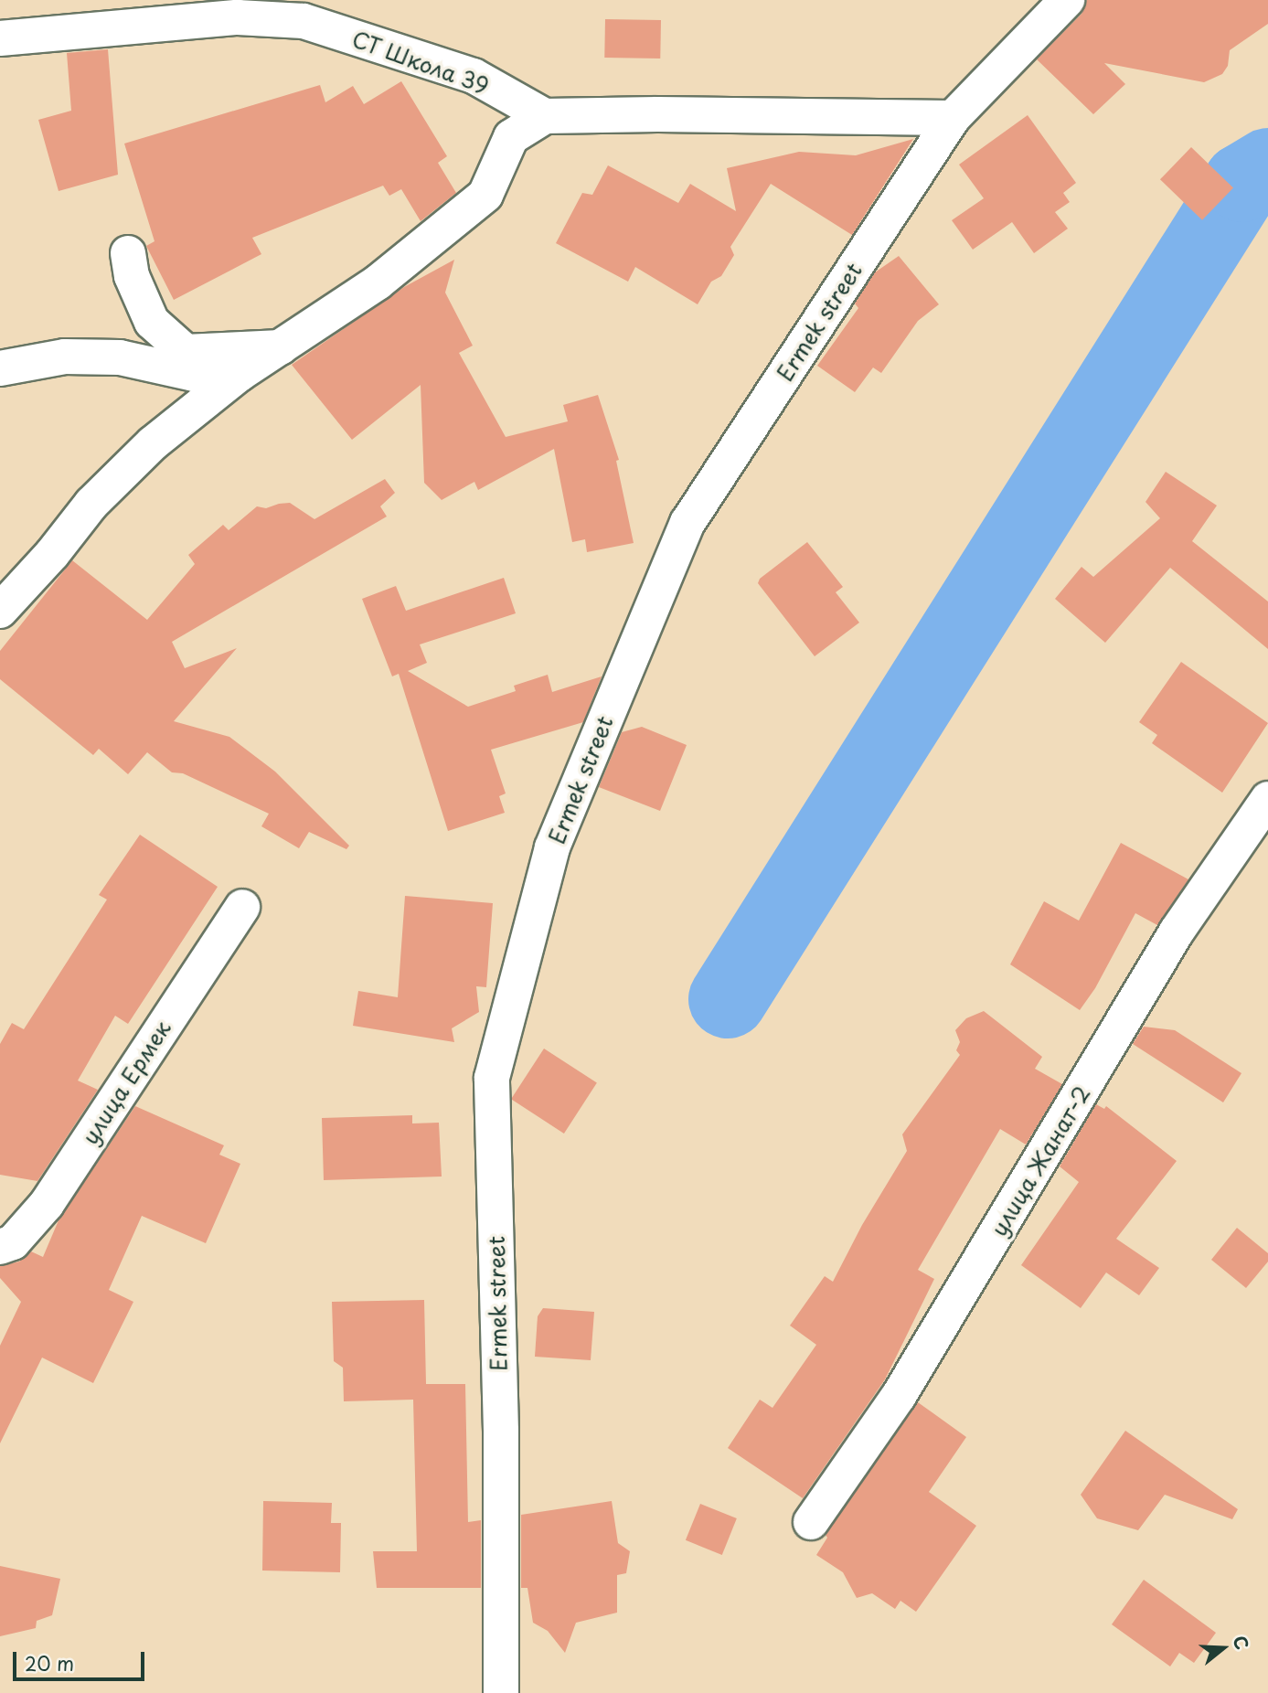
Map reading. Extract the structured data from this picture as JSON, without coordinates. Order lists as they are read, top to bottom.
{
  "streets": {
    "street": [
      "СТ Школа 39",
      "Ermek street",
      "улица Ермек",
      "улица Жанат-2"
    ]
  },
  "scale_bar": "20 m",
  "north": "right"
}
